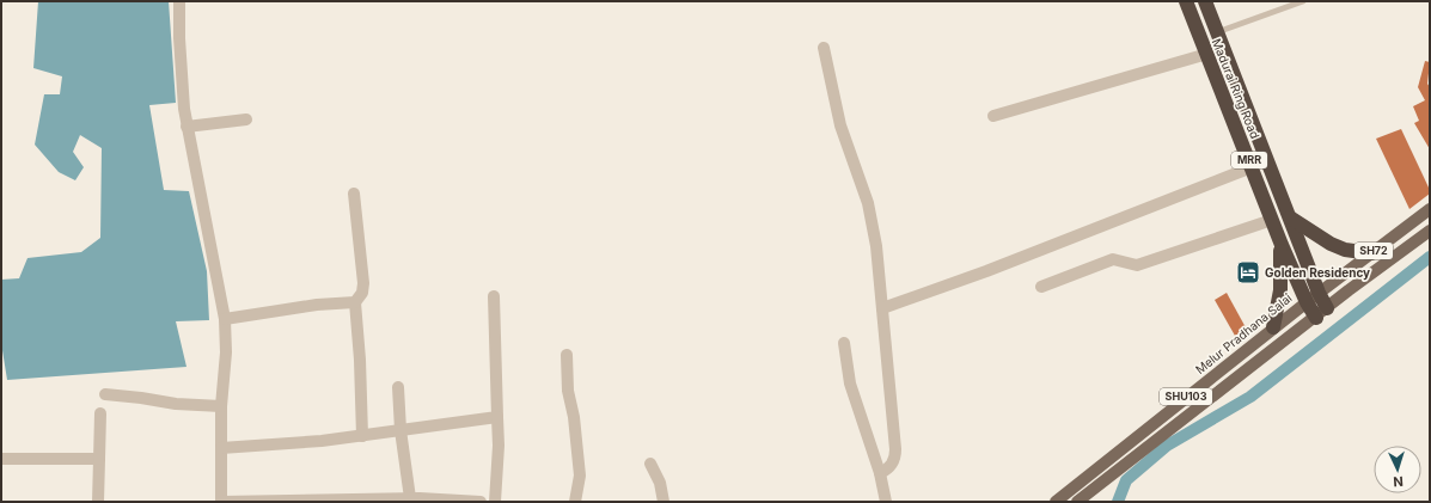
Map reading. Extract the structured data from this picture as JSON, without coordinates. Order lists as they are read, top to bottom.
{
  "streets": {
    "highway": ["Madurai Ring Road", "MRR"],
    "main road": ["SH72", "Melur Pradhana Salai", "SHU103"]
  },
  "crossings": [
    ["Madurai Ring Road", "SH72"],
    ["Madurai Ring Road", "Melur Pradhana Salai"],
    ["Madurai Ring Road", "SHU103"],
    ["SH72", "SHU103"]
  ],
  "places": {
    "hotel": ["Golden Residency"]
  },
  "north": "bottom"
}
